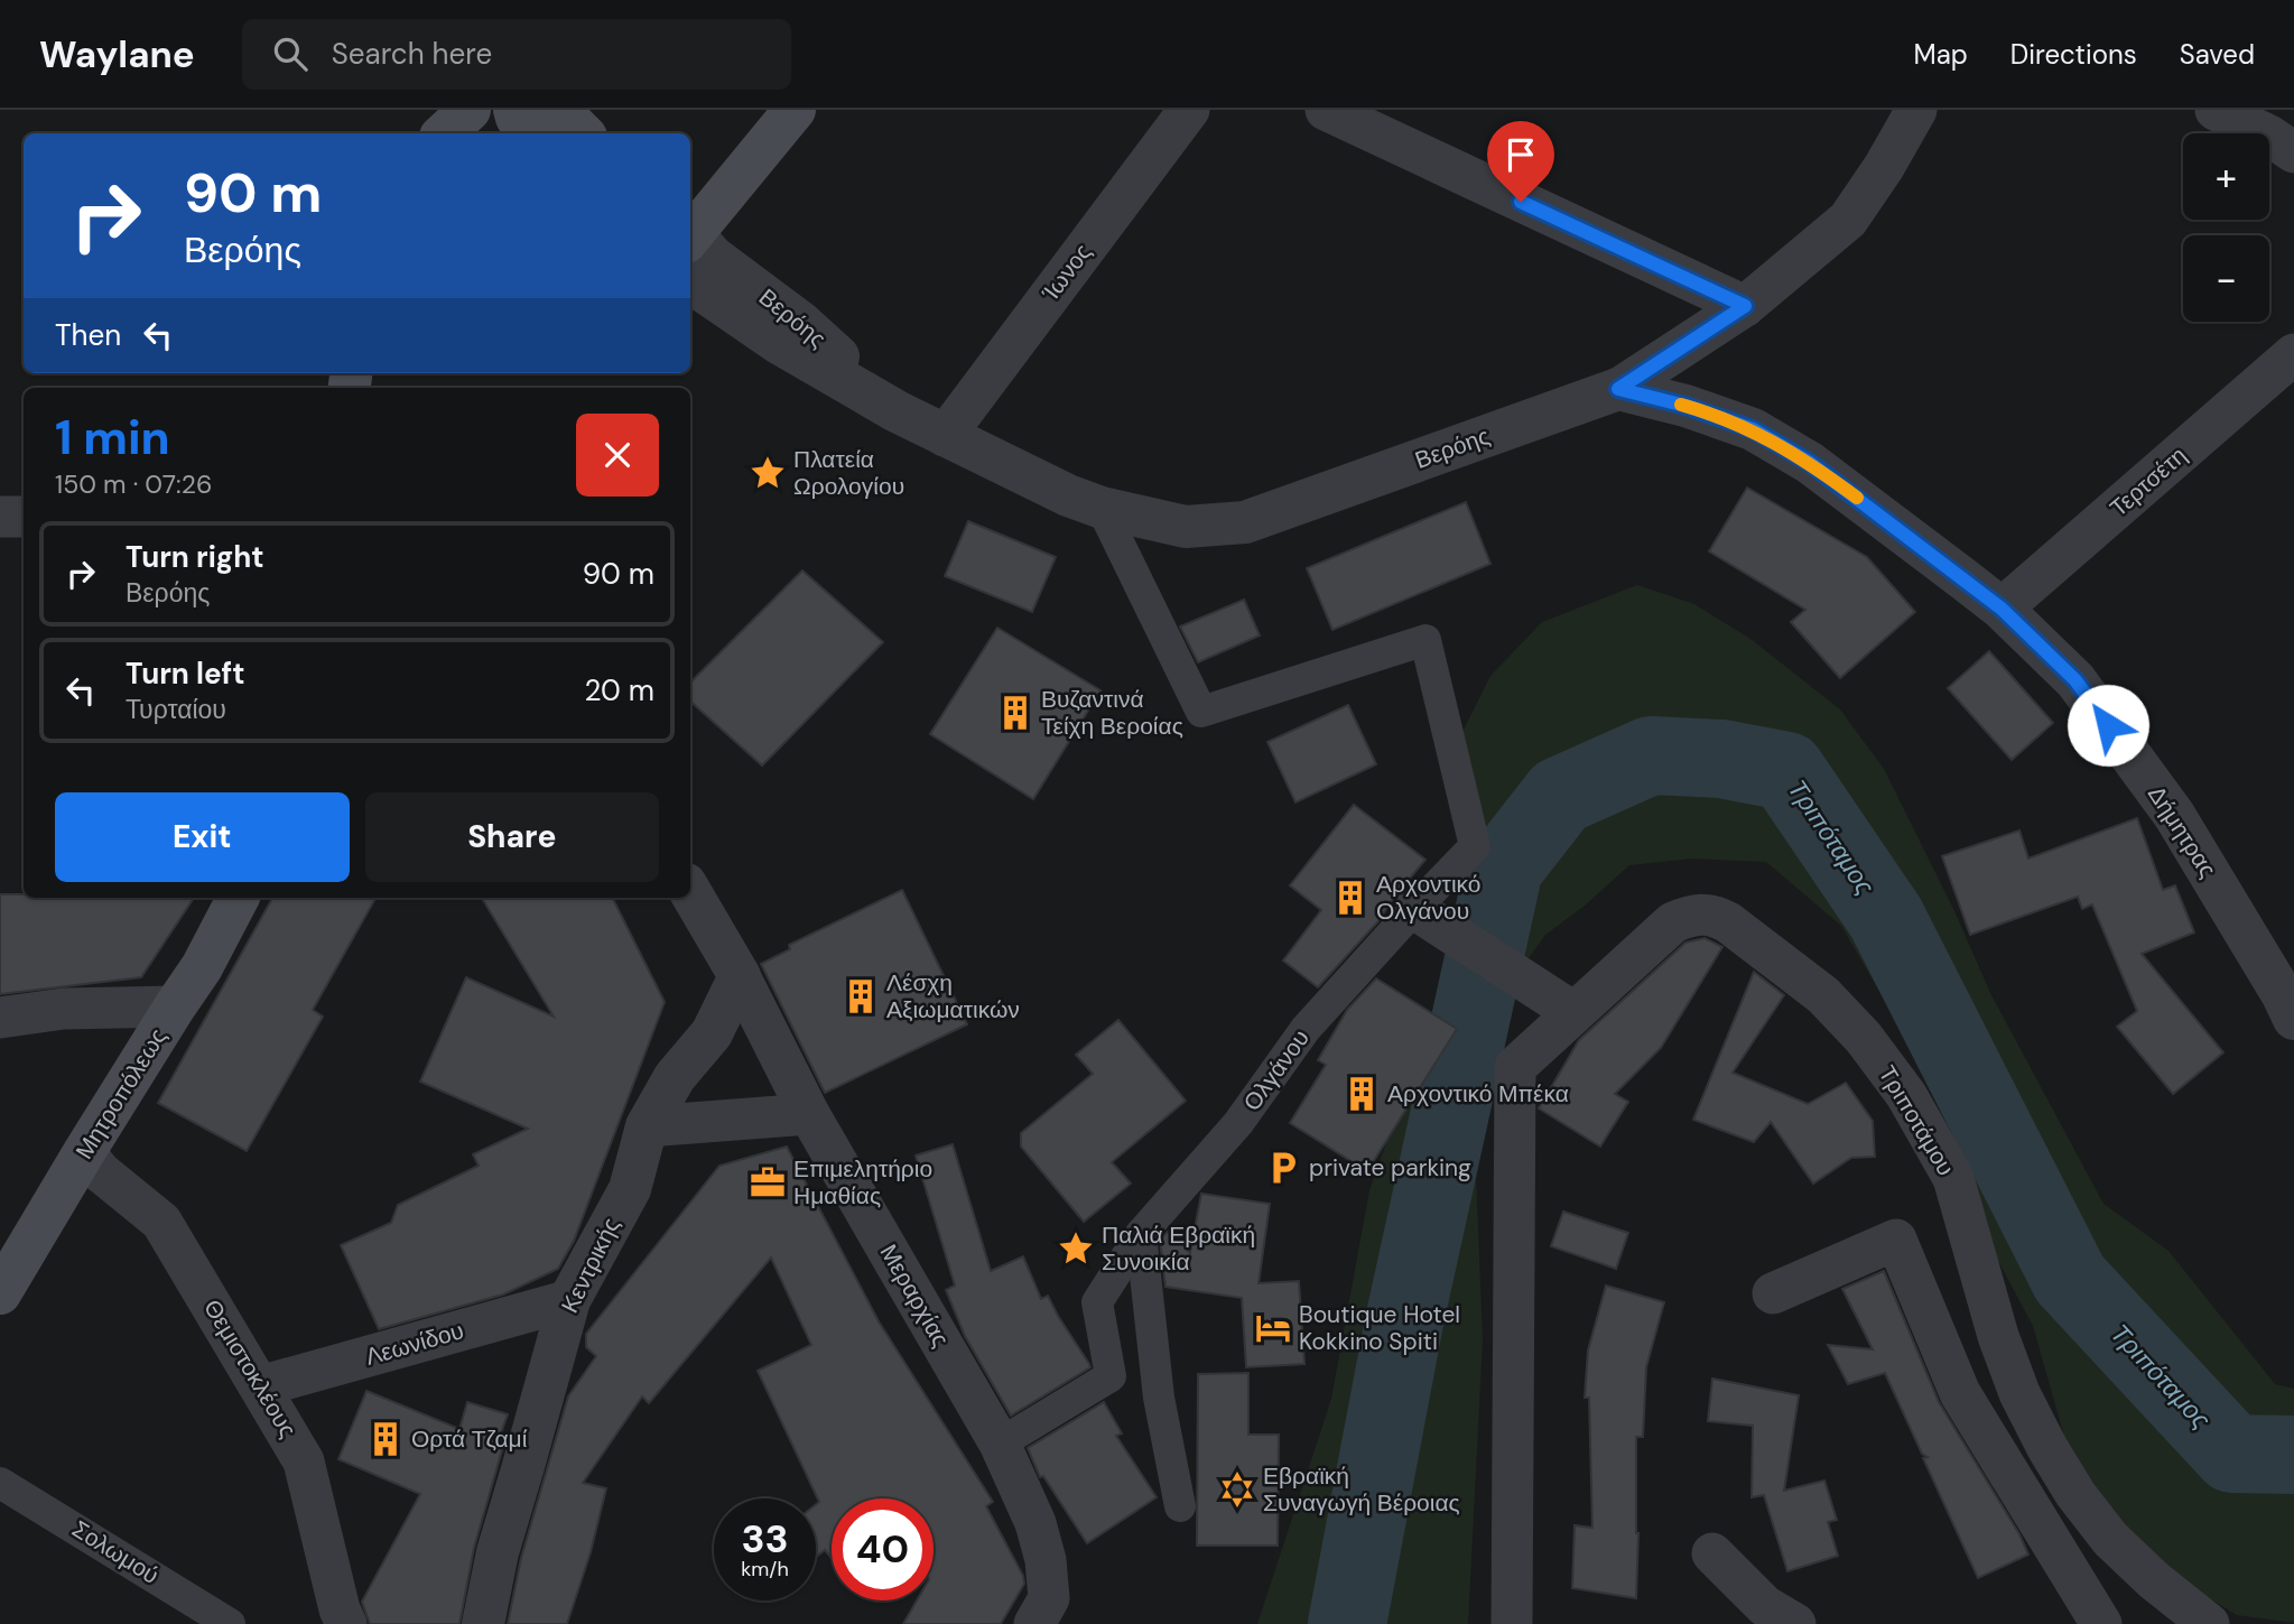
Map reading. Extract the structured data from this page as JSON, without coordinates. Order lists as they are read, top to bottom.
{
  "streets": {
    "main road": ["Μητροπόλεως"],
    "street": [
      "Ίωνος",
      "Βερόης",
      "Τερτσέτη",
      "Δήμητρας",
      "Ολγάνου",
      "Τριποτάμου",
      "Κεντρικής",
      "Μεραρχίας",
      "Λεωνίδου",
      "Θεμιστοκλέους",
      "Σολωμού"
    ]
  },
  "crossings": [
    ["Ίωνος", "Βερόης"],
    ["Βερόης", "Δήμητρας"],
    ["Βερόης", "Ολγάνου"],
    ["Τερτσέτη", "Δήμητρας"],
    ["Ολγάνου", "Μεραρχίας"],
    ["Μητροπόλεως", "Θεμιστοκλέους"],
    ["Κεντρικής", "Μεραρχίας"],
    ["Κεντρικής", "Λεωνίδου"],
    ["Λεωνίδου", "Θεμιστοκλέους"]
  ],
  "water": ["Τριπόταμος"],
  "places": {
    "place": ["Πλατεία Ωρολογίου", "Παλιά Εβραϊκή Συνοικία"],
    "building": [
      "Βυζαντινά Τείχη Βεροίας",
      "Αρχοντικό Ολγάνου",
      "Λέσχη Αξιωματικών",
      "Αρχοντικό Μπέκα",
      "Ορτά Τζαμί"
    ],
    "parking": ["private parking"],
    "office": ["Επιμελητήριο Ημαθίας"],
    "hotel": ["Boutique Hotel Kokkino Spiti"],
    "synagogue": ["Εβραϊκή Συναγωγή Βέροιας"]
  },
  "page": {
    "header": "Waylane",
    "search": "Search here",
    "nav": ["Map", "Directions", "Saved"],
    "map_buttons": ["+", "−"],
    "turn": ["90 m", "Βερόης"],
    "then": "Then",
    "heading": ["1 min", "150 m · 07:26"],
    "list": [
      {
        "name": "Turn right",
        "note": "Βερόης",
        "value": "90 m"
      },
      {
        "name": "Turn left",
        "note": "Τυρταίου",
        "value": "20 m"
      }
    ],
    "buttons": ["Exit", "Share"],
    "speed": "33 km/h",
    "limit": "40"
  }
}
